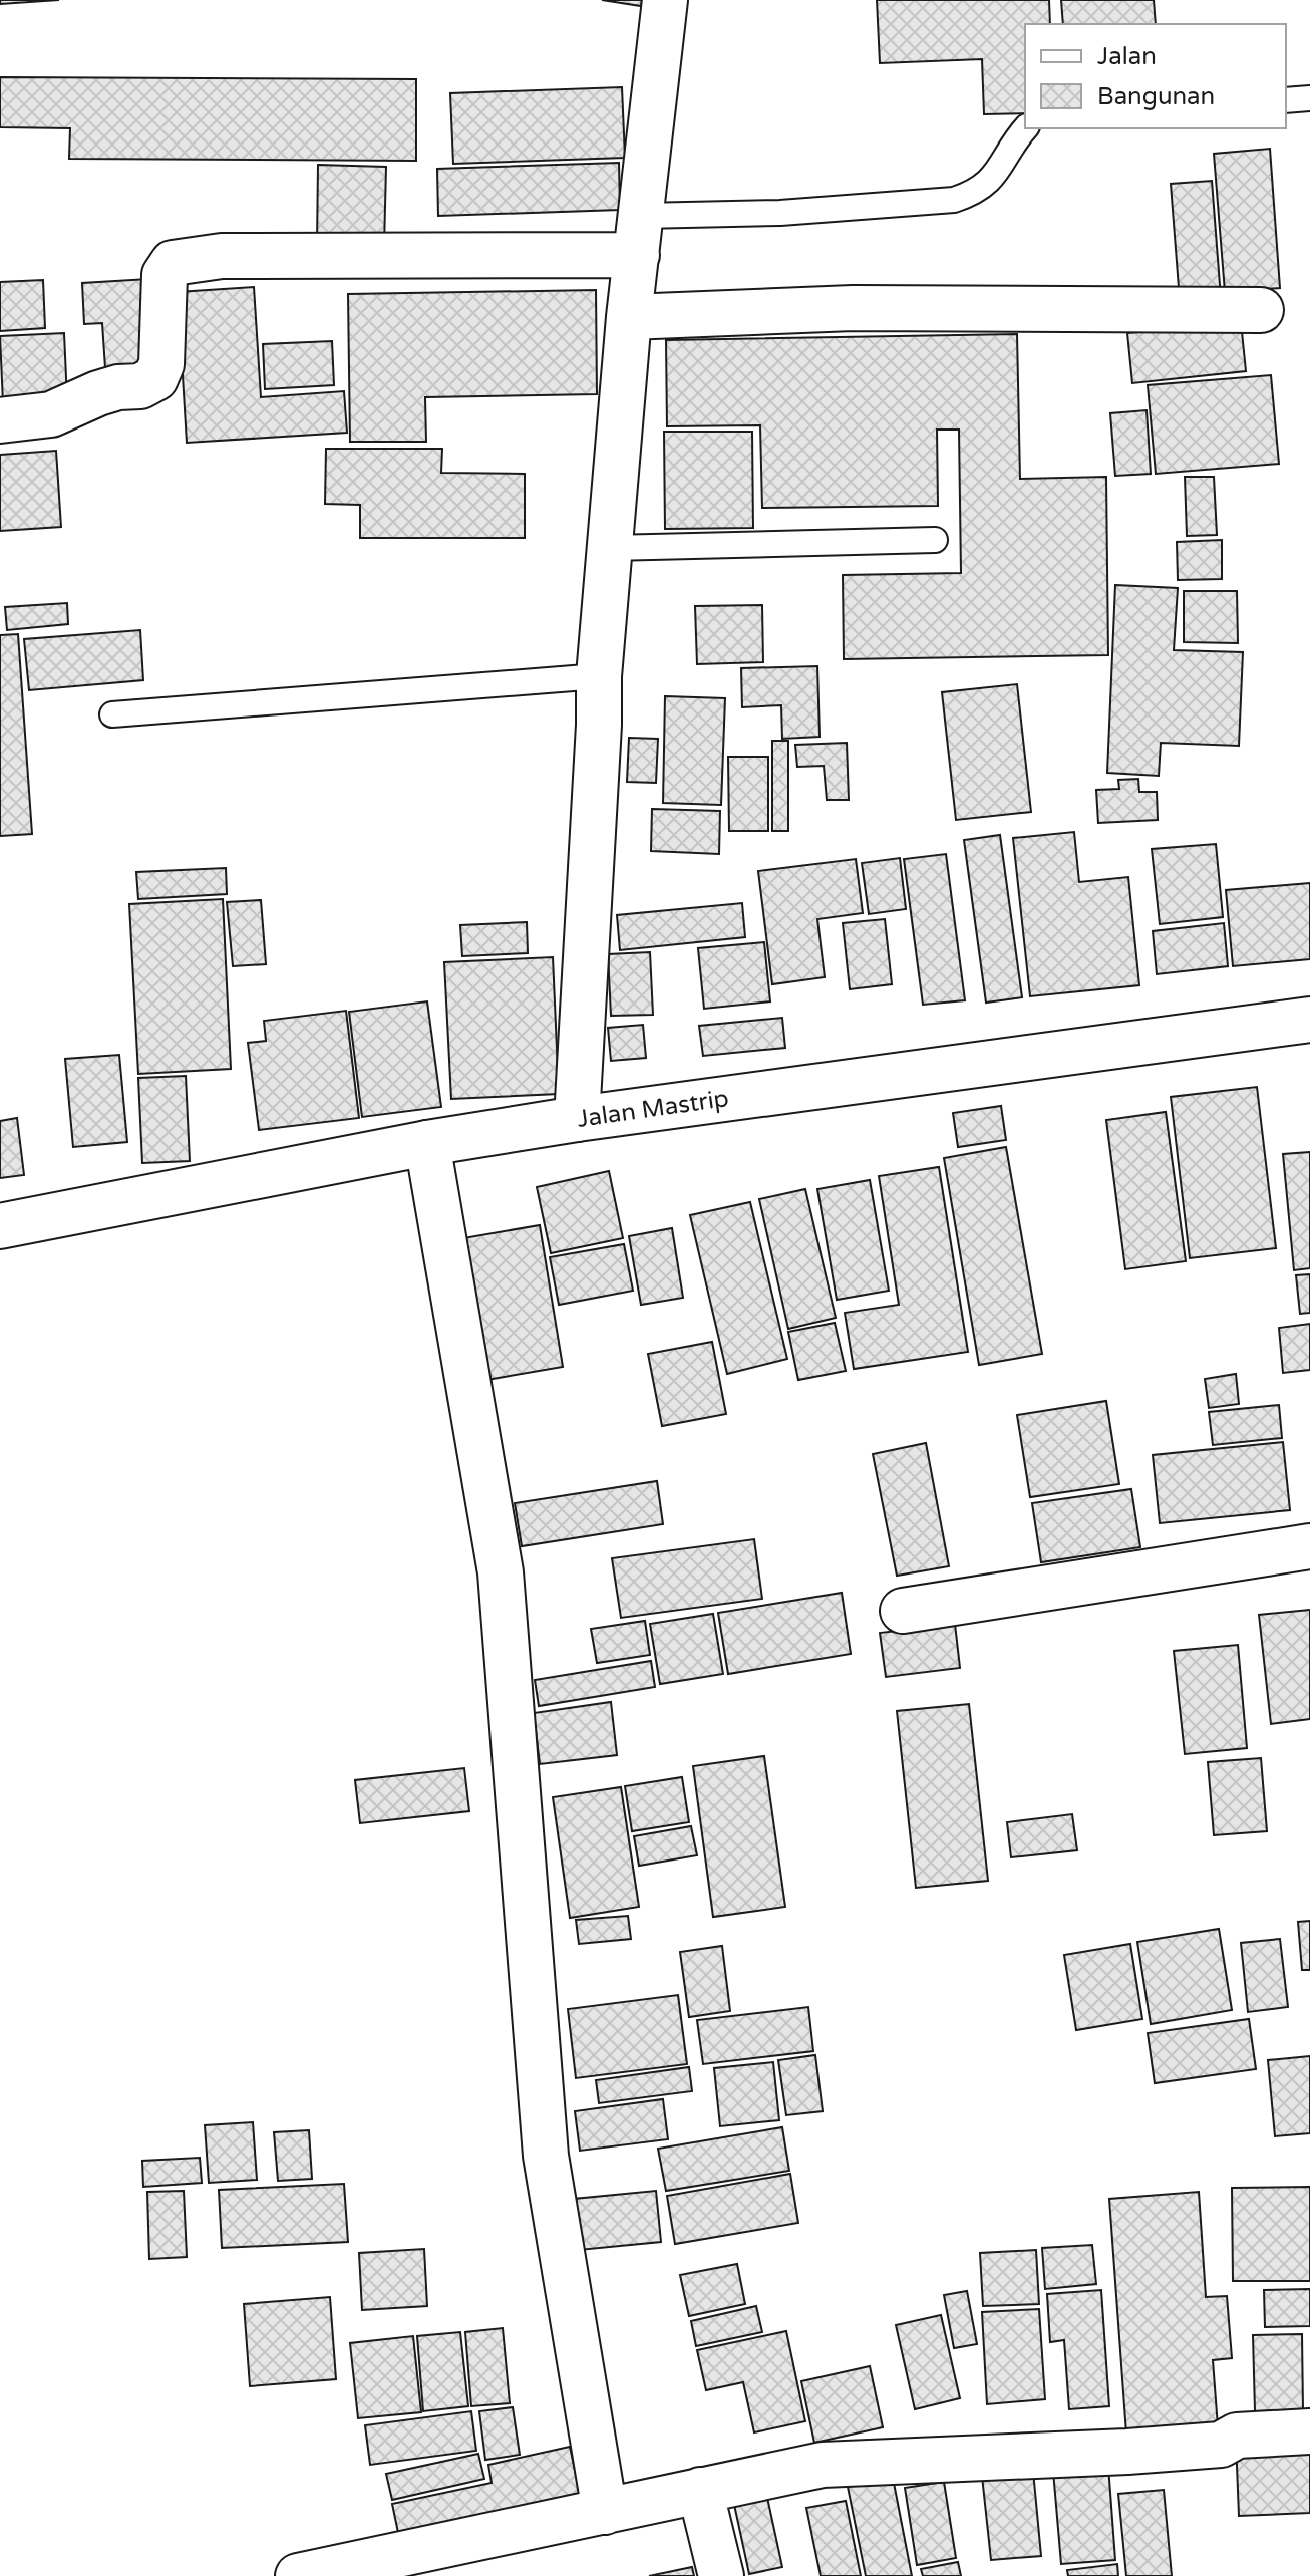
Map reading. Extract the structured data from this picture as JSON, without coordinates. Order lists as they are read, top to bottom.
{
  "streets": {
    "street": ["Jalan Mastrip"]
  },
  "legend": ["Jalan", "Bangunan"]
}
